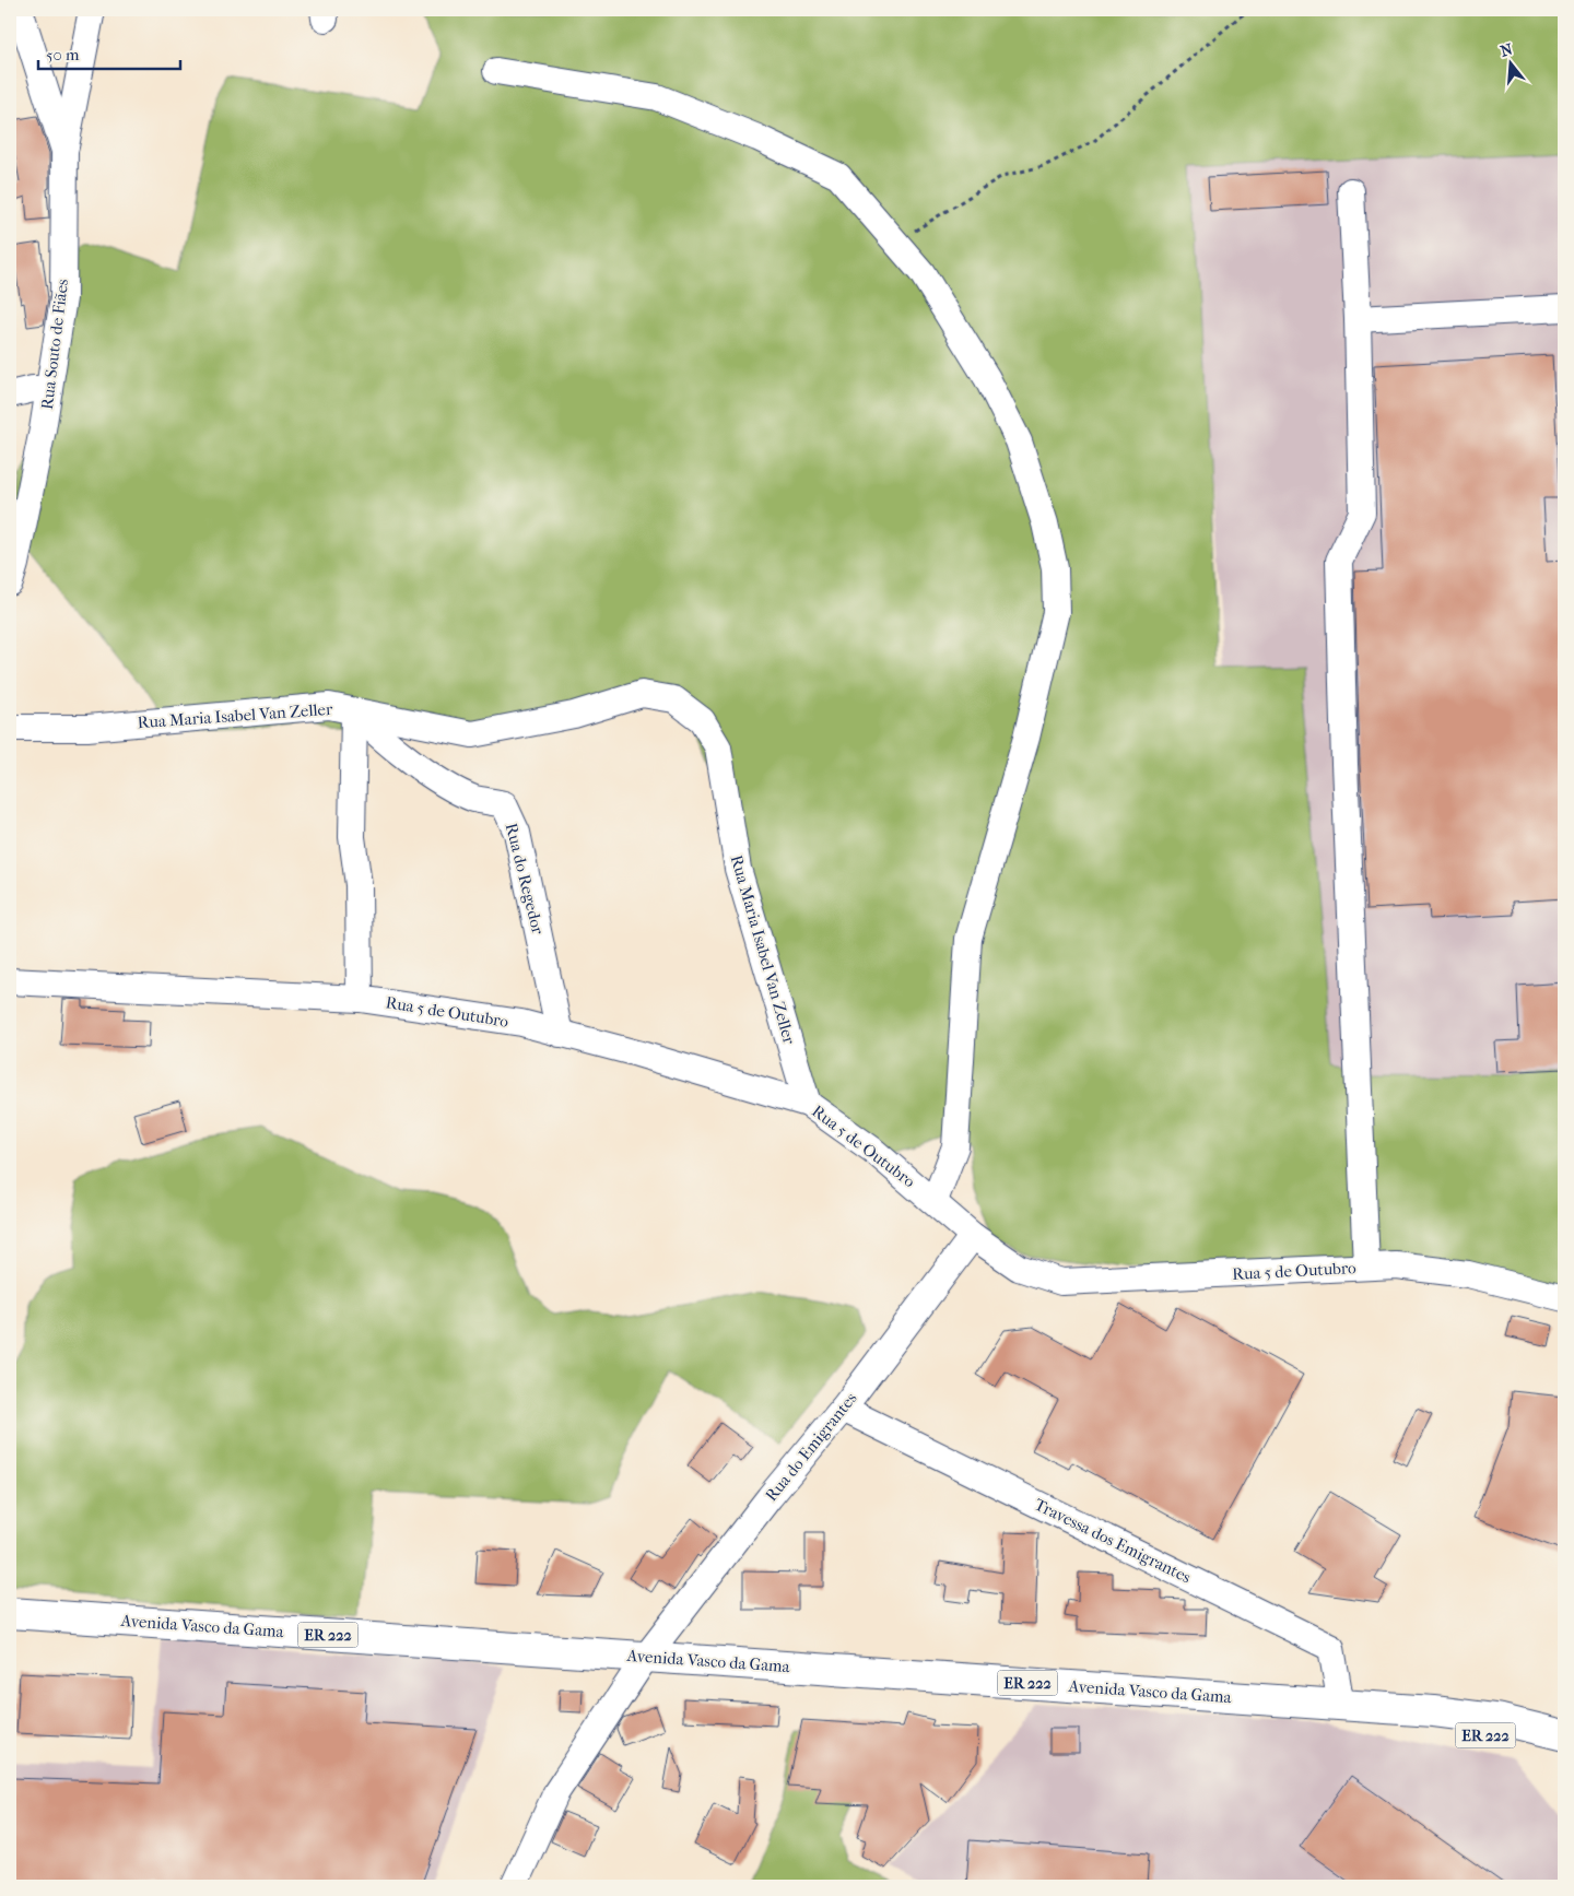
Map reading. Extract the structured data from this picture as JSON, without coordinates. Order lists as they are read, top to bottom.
{
  "streets": {
    "main road": ["Avenida Vasco da Gama", "ER 222"],
    "street": [
      "Rua Souto de Fiães",
      "Rua Maria Isabel Van Zeller",
      "Rua do Regedor",
      "Rua 5 de Outubro",
      "Rua do Emigrantes",
      "Travessa dos Emigrantes"
    ]
  },
  "crossings": [
    ["Rua Maria Isabel Van Zeller", "Rua do Regedor"],
    ["Rua Maria Isabel Van Zeller", "Rua 5 de Outubro"],
    ["Rua do Regedor", "Rua 5 de Outubro"],
    ["Rua 5 de Outubro", "Rua do Emigrantes"],
    ["Rua do Emigrantes", "Travessa dos Emigrantes"],
    ["Rua do Emigrantes", "Avenida Vasco da Gama"],
    ["Travessa dos Emigrantes", "Avenida Vasco da Gama"]
  ],
  "scale_bar": "50 m",
  "north": "top"
}
